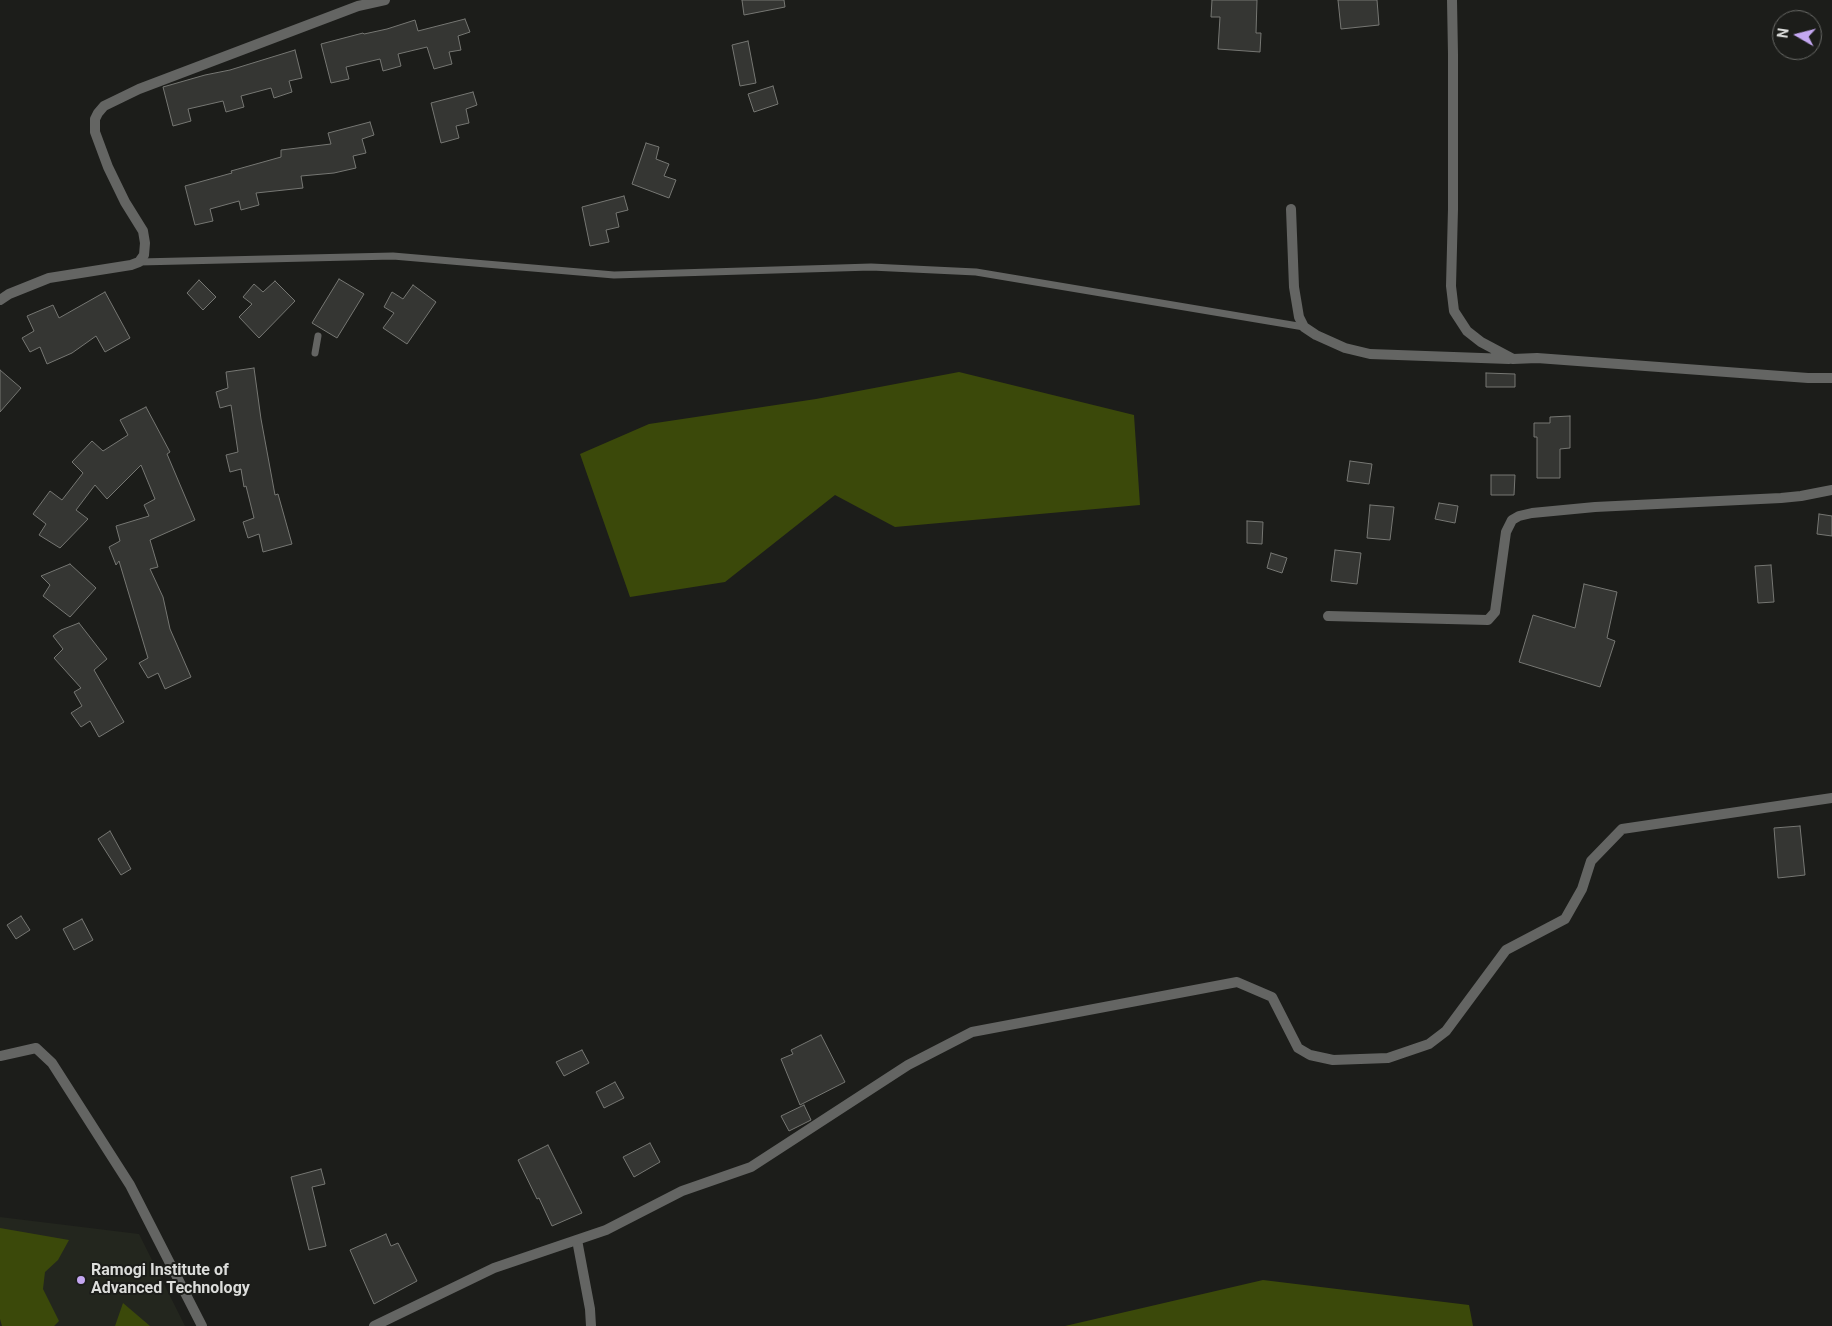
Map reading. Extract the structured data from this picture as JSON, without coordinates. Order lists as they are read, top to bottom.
{
  "places": ["Ramogi Institute of Advanced Technology"],
  "north": "left"
}
